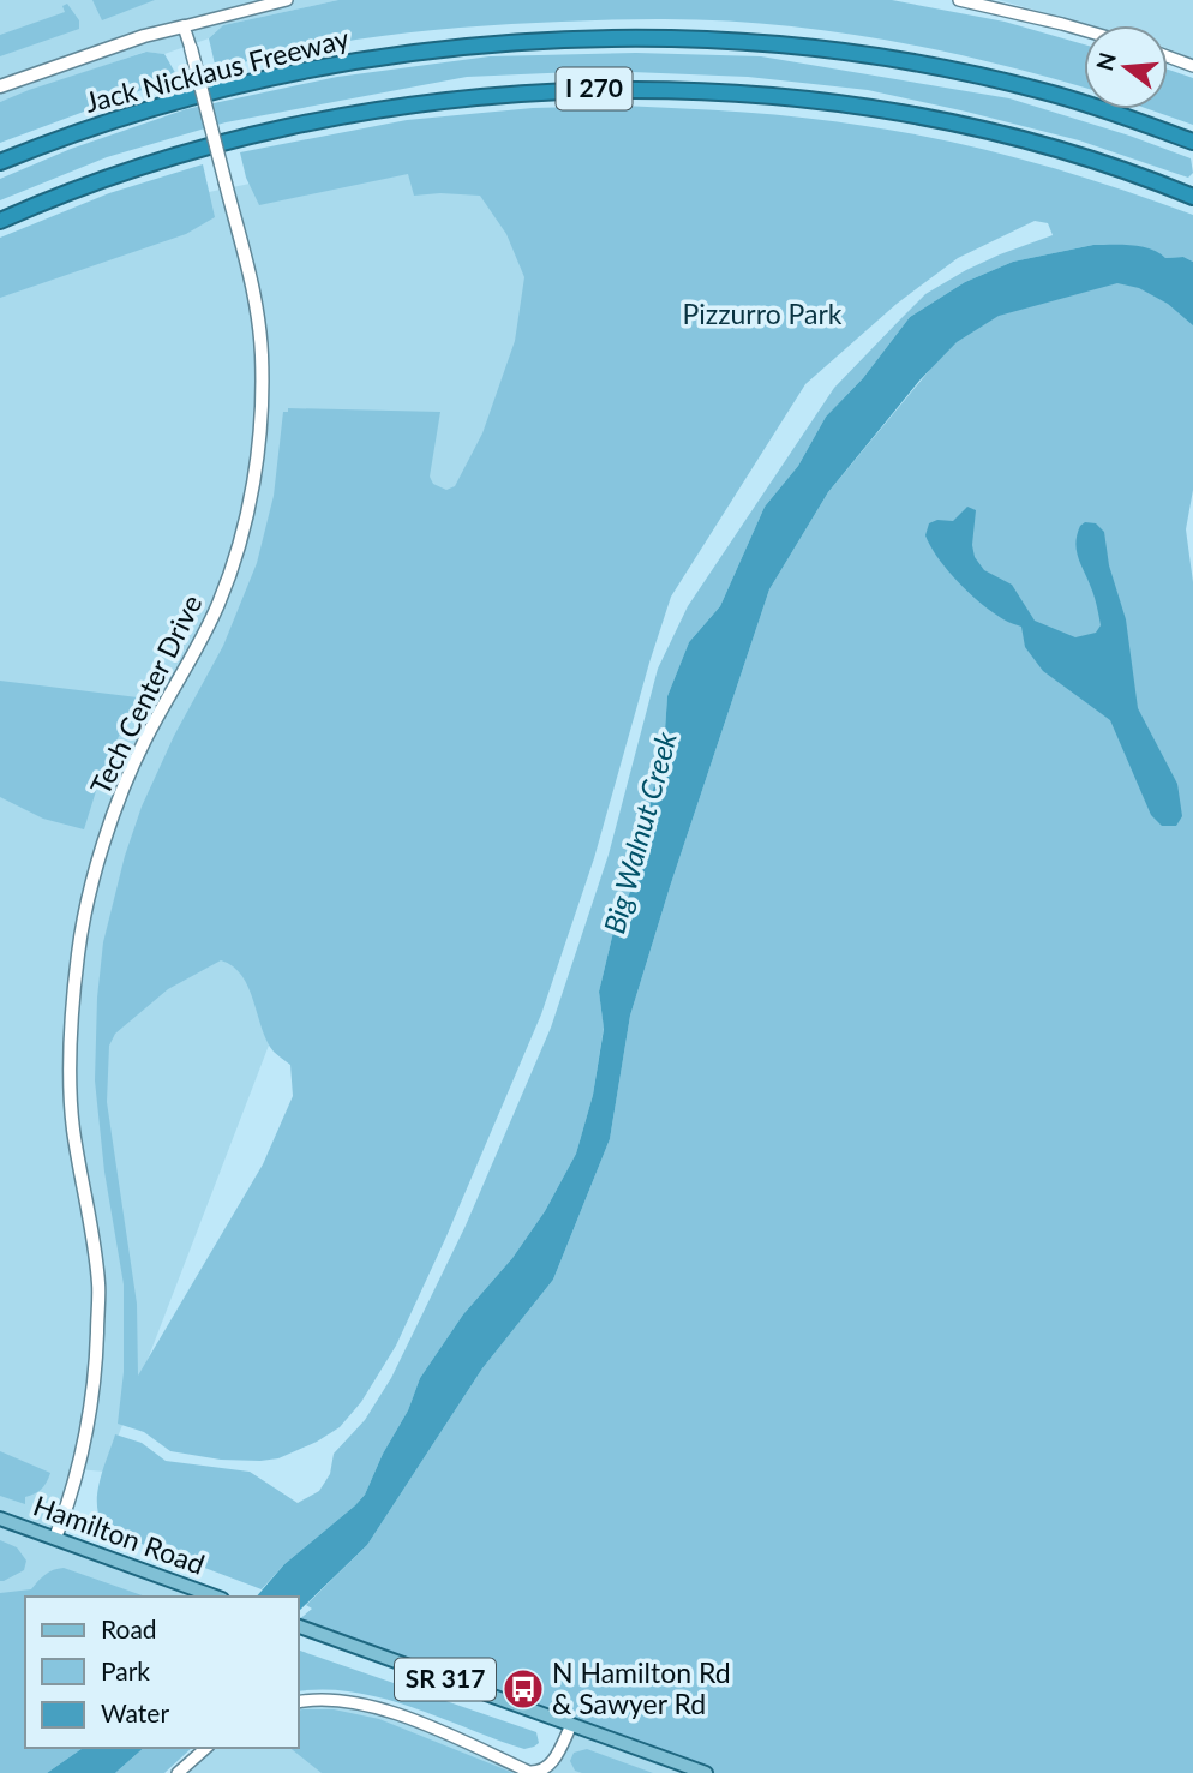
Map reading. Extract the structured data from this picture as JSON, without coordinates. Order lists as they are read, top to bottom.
{
  "streets": {
    "highway": ["Jack Nicklaus Freeway", "I 270"],
    "main road": ["Tech Center Drive", "Hamilton Road", "SR 317"]
  },
  "crossings": [
    ["Tech Center Drive", "Hamilton Road"]
  ],
  "water": ["Big Walnut Creek"],
  "parks": ["Pizzurro Park"],
  "places": {
    "bus stop": ["N Hamilton Rd & Sawyer Rd"]
  },
  "legend": ["Road", "Park", "Water"],
  "north": "left"
}
